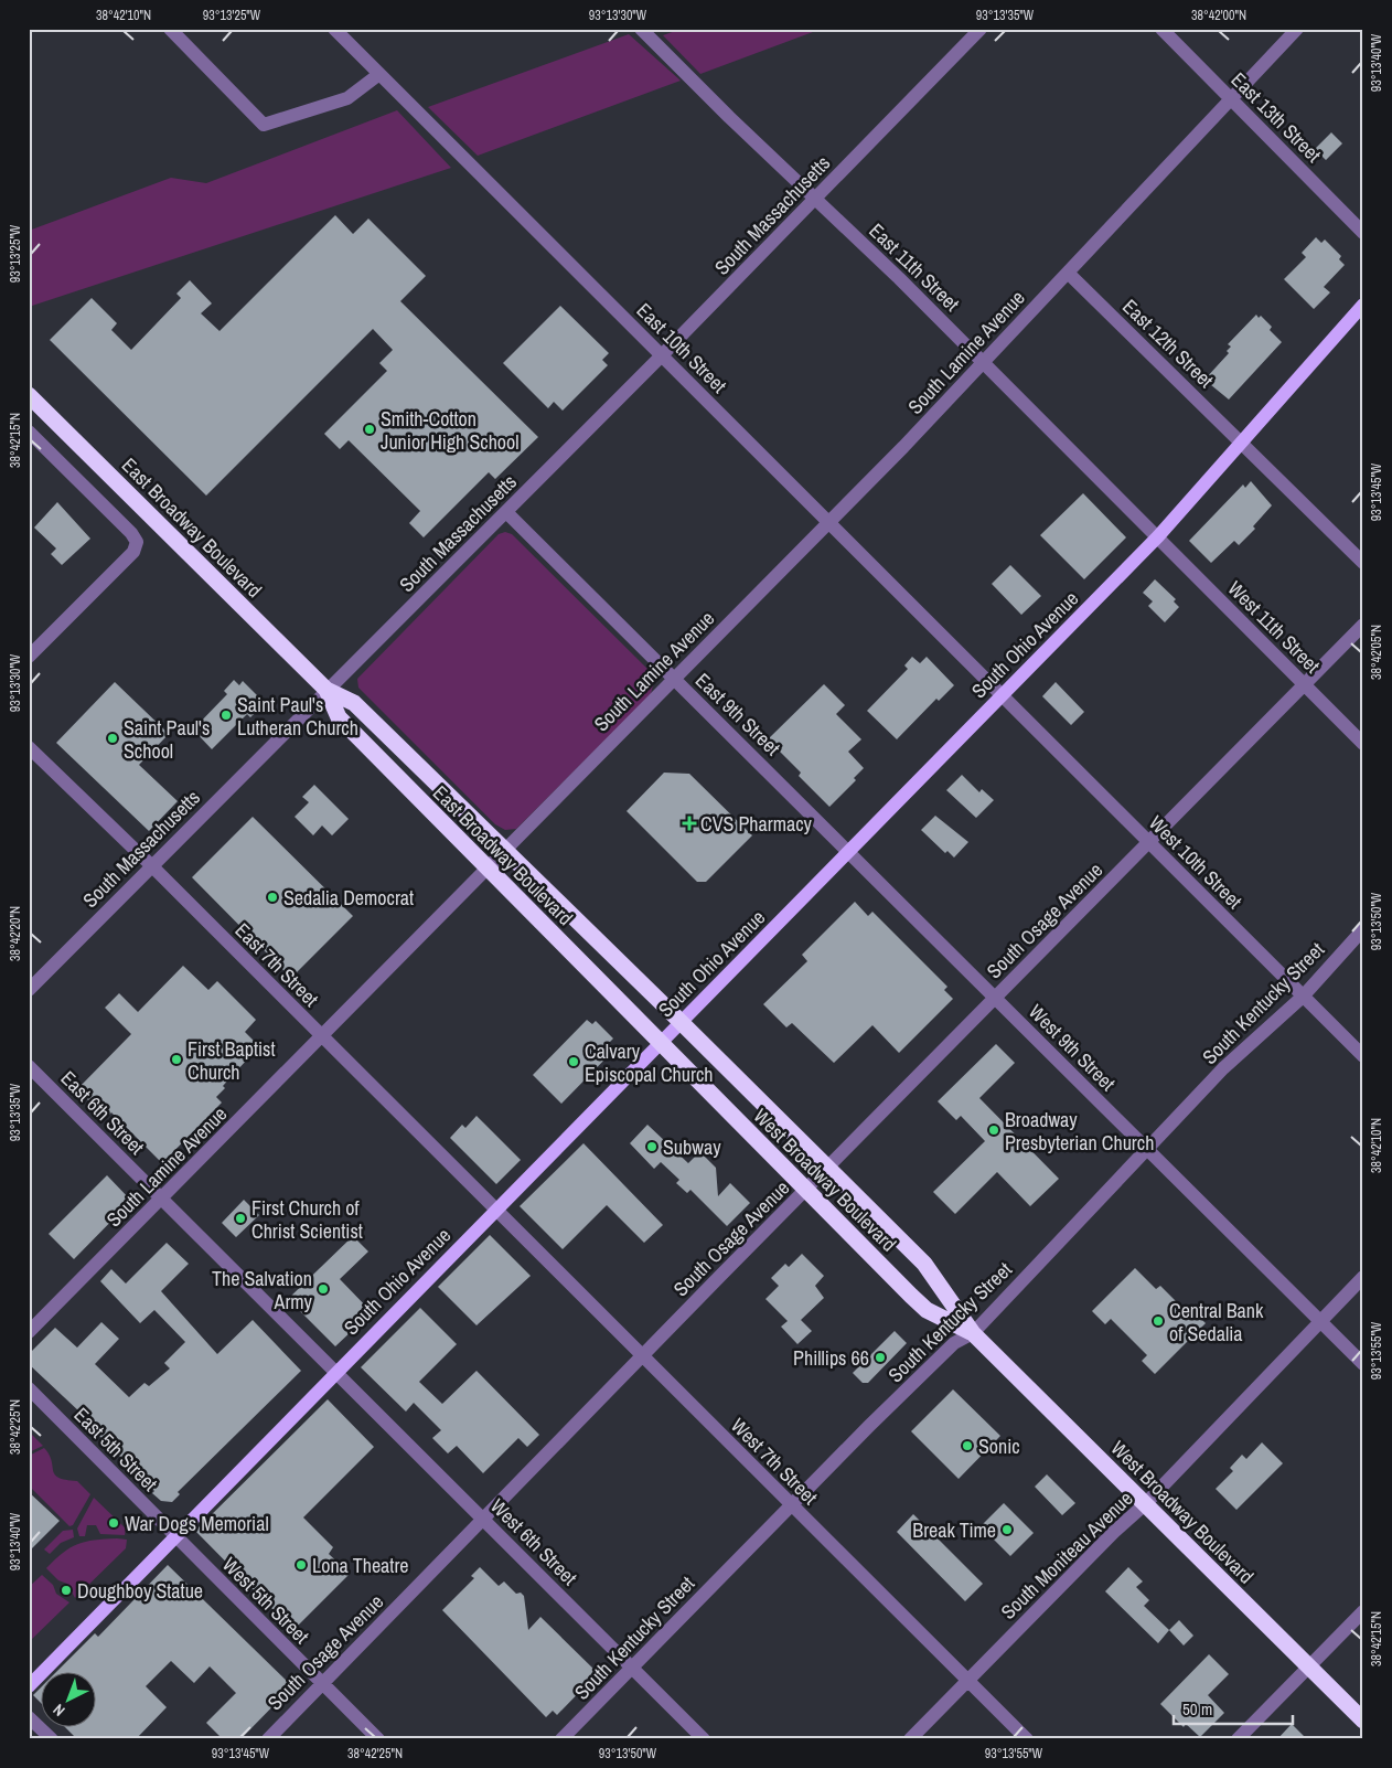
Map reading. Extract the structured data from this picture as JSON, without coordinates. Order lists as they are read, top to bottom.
{
  "streets": {
    "highway": ["East Broadway Boulevard", "West Broadway Boulevard"],
    "main road": ["South Ohio Avenue"],
    "street": [
      "East 13th Street",
      "South Massachusetts",
      "East 11th Street",
      "East 12th Street",
      "East 10th Street",
      "South Lamine Avenue",
      "West 11th Street",
      "East 9th Street",
      "West 10th Street",
      "South Osage Avenue",
      "East 7th Street",
      "South Kentucky Street",
      "West 9th Street",
      "East 6th Street",
      "East 5th Street",
      "West 7th Street",
      "West 6th Street",
      "South Moniteau Avenue",
      "West 5th Street"
    ]
  },
  "crossings": [
    ["East 13th Street", "South Lamine Avenue"],
    ["South Massachusetts", "East 11th Street"],
    ["South Massachusetts", "East 10th Street"],
    ["South Massachusetts", "East Broadway Boulevard"],
    ["South Massachusetts", "East 9th Street"],
    ["South Massachusetts", "East 7th Street"],
    ["East 11th Street", "South Lamine Avenue"],
    ["East 11th Street", "West 11th Street"],
    ["East 11th Street", "South Ohio Avenue"],
    ["East 12th Street", "South Lamine Avenue"],
    ["East 12th Street", "South Ohio Avenue"],
    ["East 10th Street", "South Lamine Avenue"],
    ["East 10th Street", "South Ohio Avenue"],
    ["East 10th Street", "West 10th Street"],
    ["South Lamine Avenue", "East Broadway Boulevard"],
    ["South Lamine Avenue", "East 9th Street"],
    ["South Lamine Avenue", "East 7th Street"],
    ["South Lamine Avenue", "East 6th Street"],
    ["East Broadway Boulevard", "South Ohio Avenue"],
    ["East Broadway Boulevard", "West Broadway Boulevard"],
    ["West 11th Street", "South Ohio Avenue"],
    ["West 11th Street", "South Osage Avenue"],
    ["South Ohio Avenue", "East 9th Street"],
    ["South Ohio Avenue", "West 10th Street"],
    ["South Ohio Avenue", "East 7th Street"],
    ["South Ohio Avenue", "West 9th Street"],
    ["South Ohio Avenue", "East 6th Street"],
    ["South Ohio Avenue", "West Broadway Boulevard"],
    ["South Ohio Avenue", "East 5th Street"],
    ["South Ohio Avenue", "West 7th Street"],
    ["South Ohio Avenue", "West 6th Street"],
    ["South Ohio Avenue", "West 5th Street"],
    ["East 9th Street", "West 9th Street"],
    ["West 10th Street", "South Osage Avenue"],
    ["West 10th Street", "South Kentucky Street"],
    ["South Osage Avenue", "West 9th Street"],
    ["South Osage Avenue", "West Broadway Boulevard"],
    ["South Osage Avenue", "West 7th Street"],
    ["South Osage Avenue", "West 6th Street"],
    ["South Osage Avenue", "West 5th Street"],
    ["East 7th Street", "West 7th Street"],
    ["South Kentucky Street", "West 9th Street"],
    ["South Kentucky Street", "West Broadway Boulevard"],
    ["South Kentucky Street", "West 7th Street"],
    ["South Kentucky Street", "West 6th Street"],
    ["West 9th Street", "South Moniteau Avenue"],
    ["East 6th Street", "West 6th Street"],
    ["West Broadway Boulevard", "South Moniteau Avenue"],
    ["East 5th Street", "West 5th Street"],
    ["West 7th Street", "South Moniteau Avenue"]
  ],
  "places": {
    "other": [
      "Smith-Cotton Junior High School",
      "Saint Paul's Lutheran Church",
      "Saint Paul's School",
      "Sedalia Democrat",
      "First Baptist Church",
      "Calvary Episcopal Church",
      "Broadway Presbyterian Church",
      "Subway",
      "First Church of Christ Scientist",
      "The Salvation Army",
      "Central Bank of Sedalia",
      "Phillips 66",
      "Sonic",
      "War Dogs Memorial",
      "Break Time",
      "Lona Theatre",
      "Doughboy Statue"
    ],
    "health": ["CVS Pharmacy"]
  },
  "scale_bar": "50 m",
  "north": "bottom left",
  "coordinates": [
    "38°42'10\"N",
    "93°13'25\"W",
    "93°13'30\"W",
    "93°13'35\"W",
    "38°42'00\"N",
    "93°13'40\"W",
    "38°42'15\"N",
    "93°13'45\"W",
    "38°42'05\"N",
    "93°13'50\"W",
    "38°42'20\"N",
    "93°13'55\"W",
    "38°42'25\"N"
  ]
}
